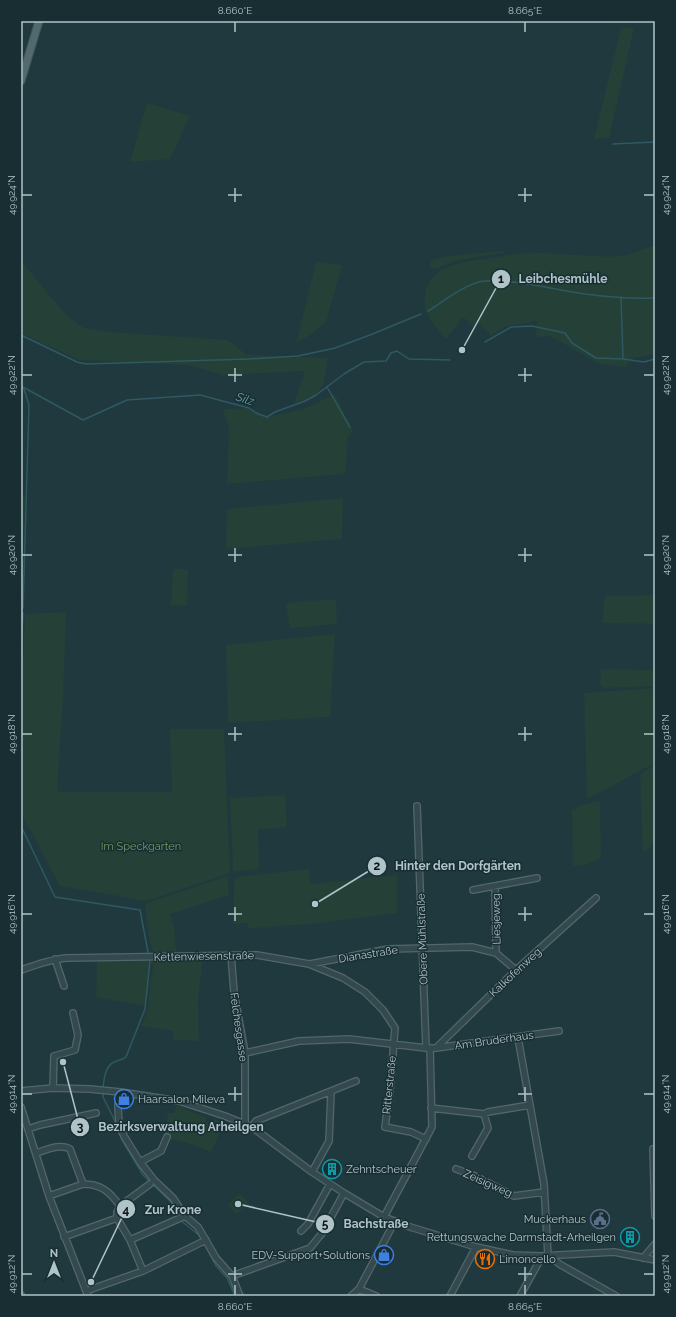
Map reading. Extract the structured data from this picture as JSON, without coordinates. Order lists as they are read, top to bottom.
{
  "streets": {
    "street": [
      "Liesjeweg",
      "Obere Mühlstraße",
      "Dianastraße",
      "Kettenwiesenstraße",
      "Kalkofenweg",
      "Felchesgasse",
      "Am Bruderhaus",
      "Ritterstraße",
      "Zeisigweg"
    ]
  },
  "crossings": [
    ["Liesjeweg", "Dianastraße"],
    ["Obere Mühlstraße", "Dianastraße"],
    ["Obere Mühlstraße", "Kalkofenweg"],
    ["Obere Mühlstraße", "Am Bruderhaus"],
    ["Obere Mühlstraße", "Ritterstraße"],
    ["Dianastraße", "Kettenwiesenstraße"],
    ["Dianastraße", "Kalkofenweg"],
    ["Kettenwiesenstraße", "Felchesgasse"],
    ["Kettenwiesenstraße", "Am Bruderhaus"],
    ["Kettenwiesenstraße", "Ritterstraße"],
    ["Kalkofenweg", "Am Bruderhaus"],
    ["Felchesgasse", "Am Bruderhaus"],
    ["Am Bruderhaus", "Ritterstraße"]
  ],
  "water": ["Silz"],
  "parks": ["Im Speckgarten"],
  "places": {
    "other": [
      "Leibchesmühle",
      "Hinter den Dorfgärten",
      "Bezirksverwaltung Arheilgen",
      "Bachstraße",
      "Zur Krone"
    ],
    "shop": ["Haarsalon Mileva", "EDV-Support+Solutions"],
    "building": ["Zehntscheuer", "Rettungswache Darmstadt-Arheilgen"],
    "public building": ["Muckerhaus"],
    "restaurant": ["Limoncello"]
  },
  "north": "top",
  "coordinates": [
    "8.660°E",
    "8.665°E",
    "49.924°N",
    "49.922°N",
    "49.920°N",
    "49.918°N",
    "49.916°N",
    "49.914°N",
    "49.912°N"
  ]
}
